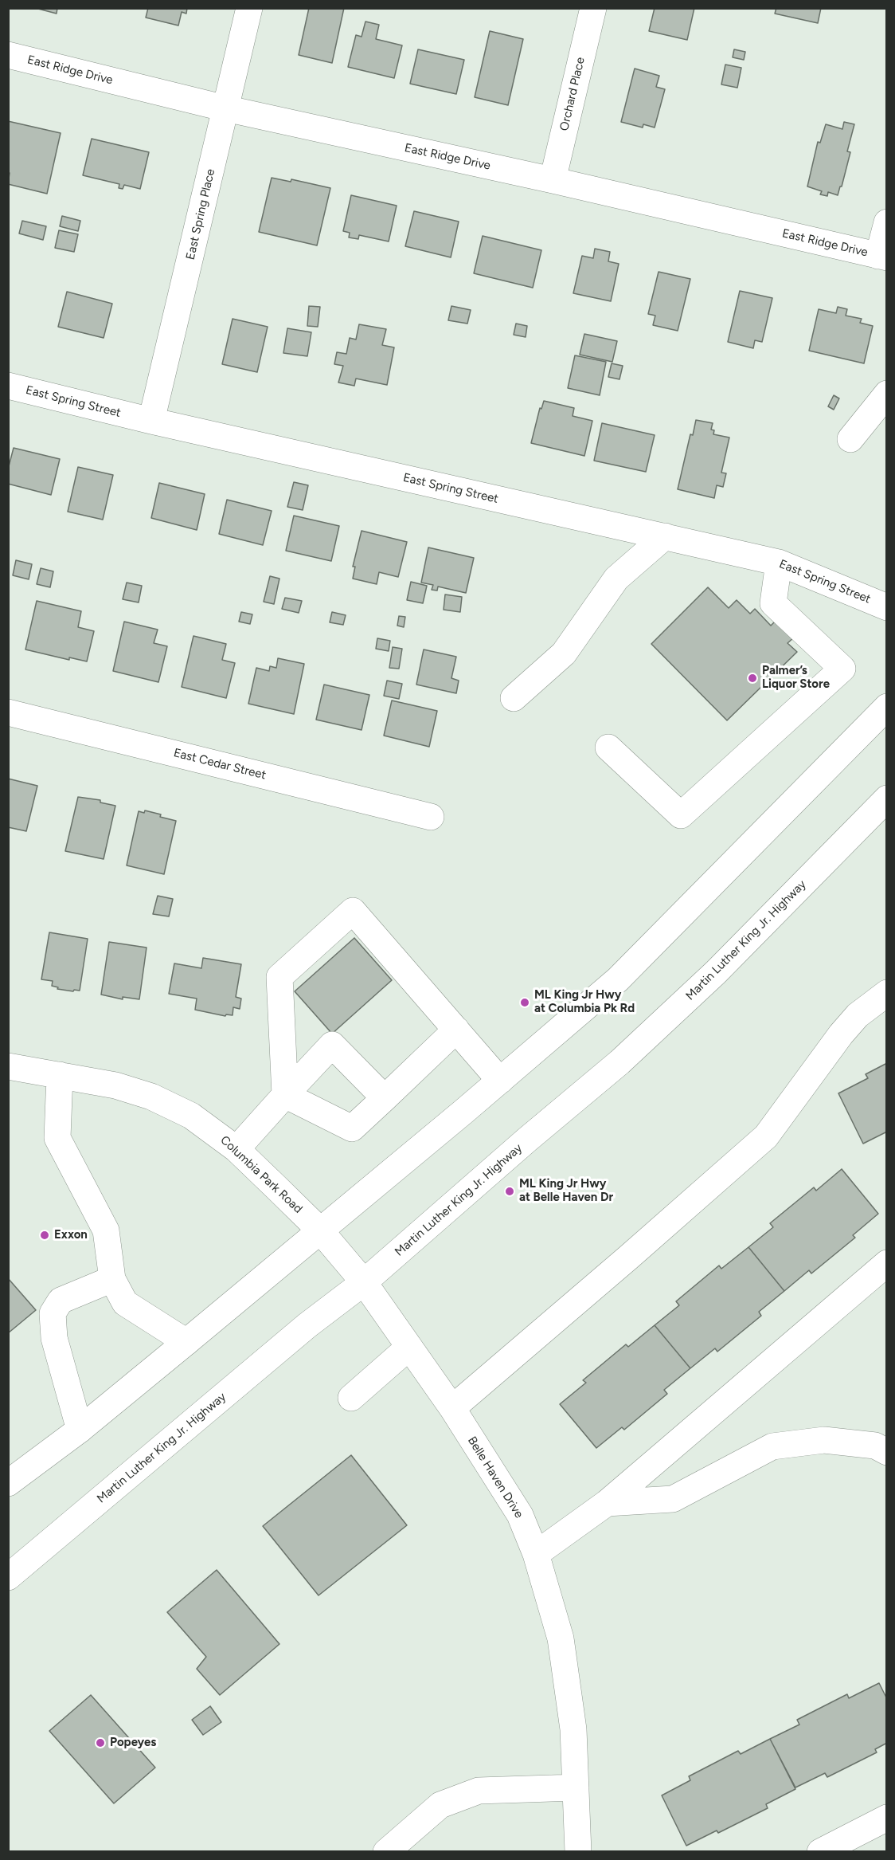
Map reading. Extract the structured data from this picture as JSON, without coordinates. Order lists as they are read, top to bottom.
{
  "streets": {
    "street": [
      "East Ridge Drive",
      "Orchard Place",
      "East Spring Place",
      "East Spring Street",
      "East Cedar Street",
      "Martin Luther King Jr. Highway",
      "Columbia Park Road",
      "Belle Haven Drive"
    ]
  },
  "crossings": [
    ["East Ridge Drive", "Orchard Place"],
    ["East Ridge Drive", "East Spring Place"],
    ["East Spring Place", "East Spring Street"],
    ["Martin Luther King Jr. Highway", "Belle Haven Drive"],
    ["Columbia Park Road", "Belle Haven Drive"]
  ],
  "places": [
    "Palmer’s Liquor Store",
    "ML King Jr Hwy at Columbia Pk Rd",
    "ML King Jr Hwy at Belle Haven Dr",
    "Exxon",
    "Popeyes"
  ]
}
